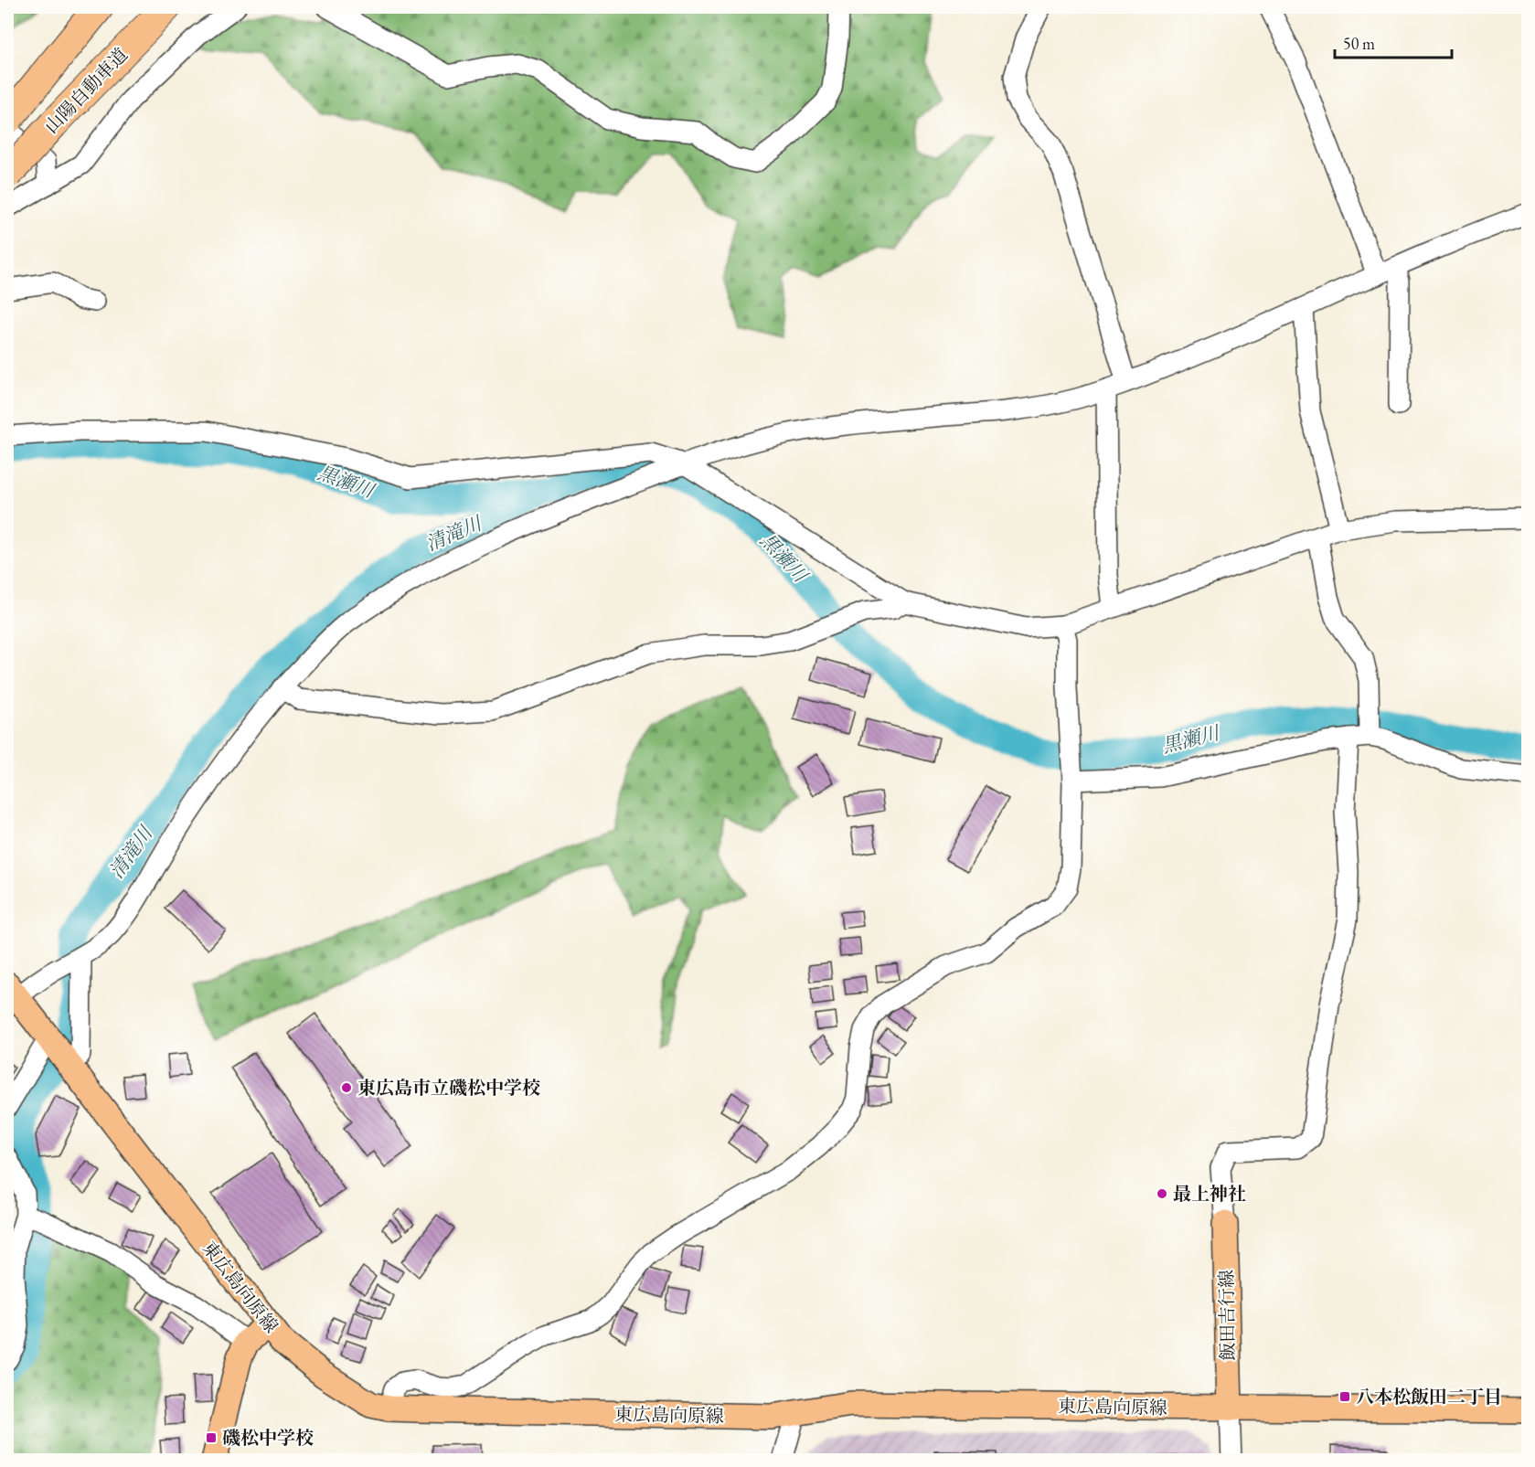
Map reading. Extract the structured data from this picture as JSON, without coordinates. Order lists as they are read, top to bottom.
{
  "streets": {
    "highway": ["山陽自動車道"],
    "main road": ["東広島向原線", "飯田吉行線"]
  },
  "crossings": [
    ["東広島向原線", "飯田吉行線"]
  ],
  "water": ["黒瀬川", "清滝川"],
  "places": {
    "other": ["東広島市立磯松中学校", "最上神社"],
    "transit": ["八本松飯田二丁目", "磯松中学校"]
  },
  "scale_bar": "50 m"
}
